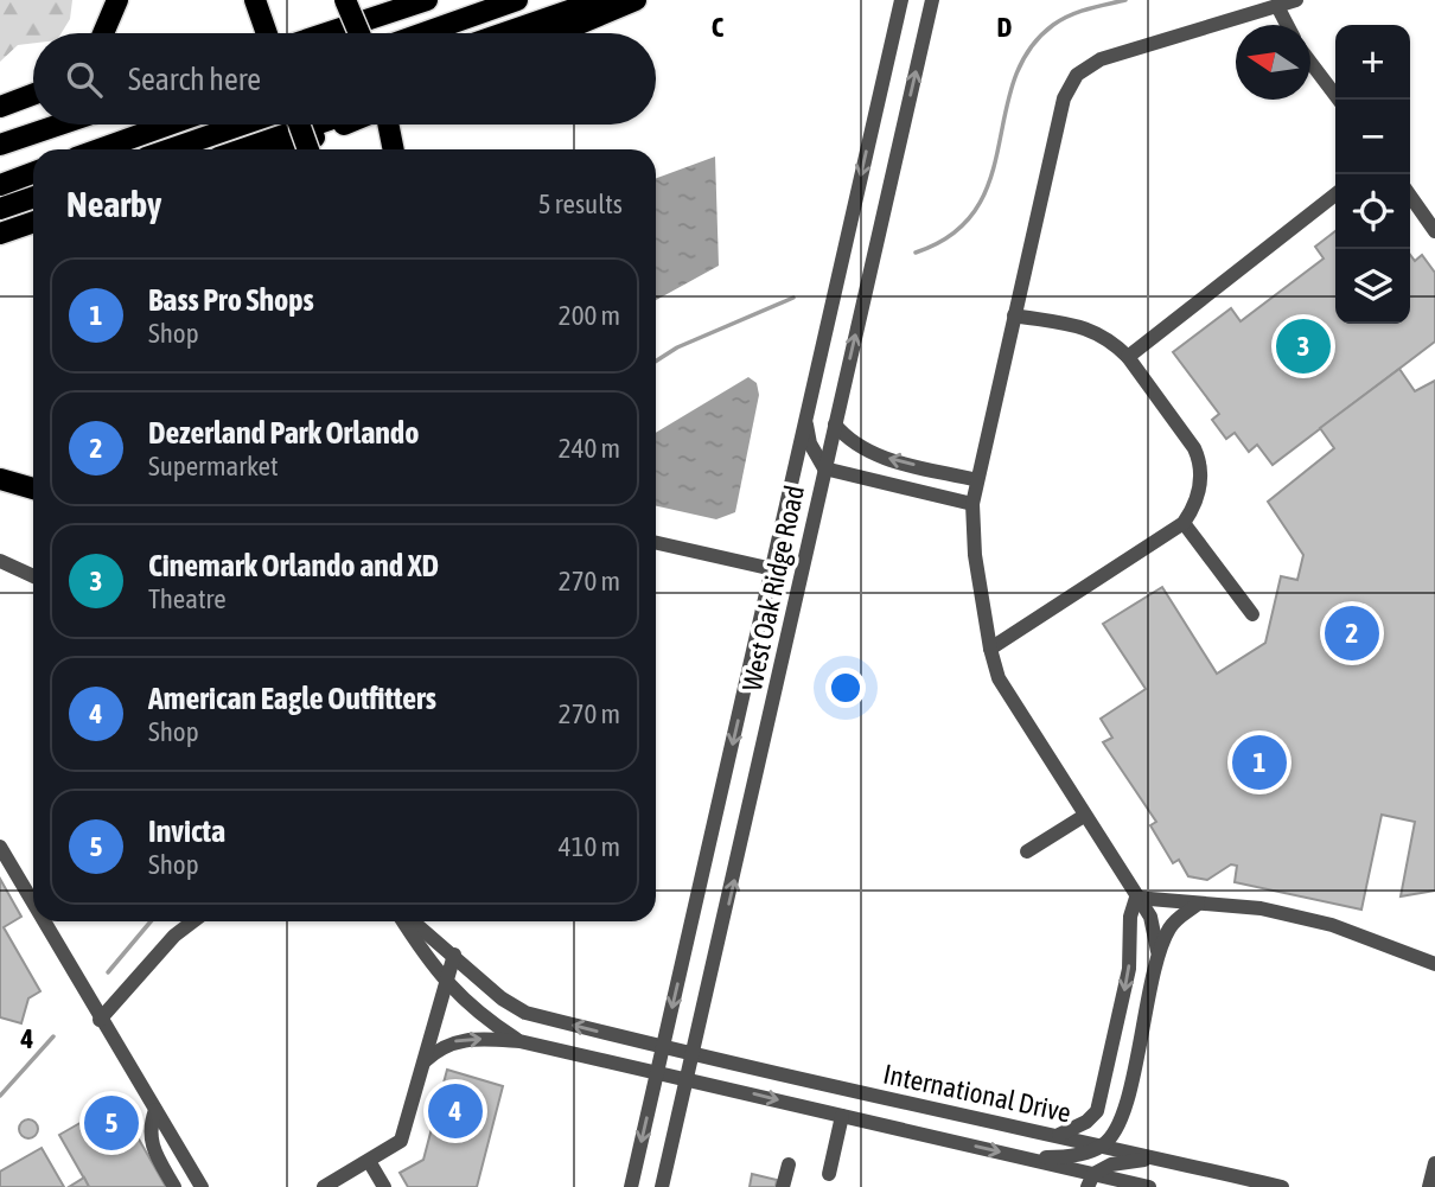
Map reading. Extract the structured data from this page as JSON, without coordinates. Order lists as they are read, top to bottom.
{
  "streets": {
    "street": ["West Oak Ridge Road", "International Drive"]
  },
  "crossings": [
    ["West Oak Ridge Road", "International Drive"]
  ],
  "north": "left",
  "page": {
    "map_buttons": ["+", "−"],
    "search": "Search here",
    "heading": ["Nearby", "5 results"],
    "list": [
      {
        "mark": "1",
        "name": "Bass Pro Shops",
        "note": "Shop",
        "value": "200 m"
      },
      {
        "mark": "2",
        "name": "Dezerland Park Orlando",
        "note": "Supermarket",
        "value": "240 m"
      },
      {
        "mark": "3",
        "name": "Cinemark Orlando and XD",
        "note": "Theatre",
        "value": "270 m"
      },
      {
        "mark": "4",
        "name": "American Eagle Outfitters",
        "note": "Shop",
        "value": "270 m"
      },
      {
        "mark": "5",
        "name": "Invicta",
        "note": "Shop",
        "value": "410 m"
      }
    ],
    "pins": [
      "3",
      "2",
      "1",
      "4",
      "5"
    ]
  },
  "grid": {
    "columns": ["C", "D"],
    "rows": ["4"]
  }
}
